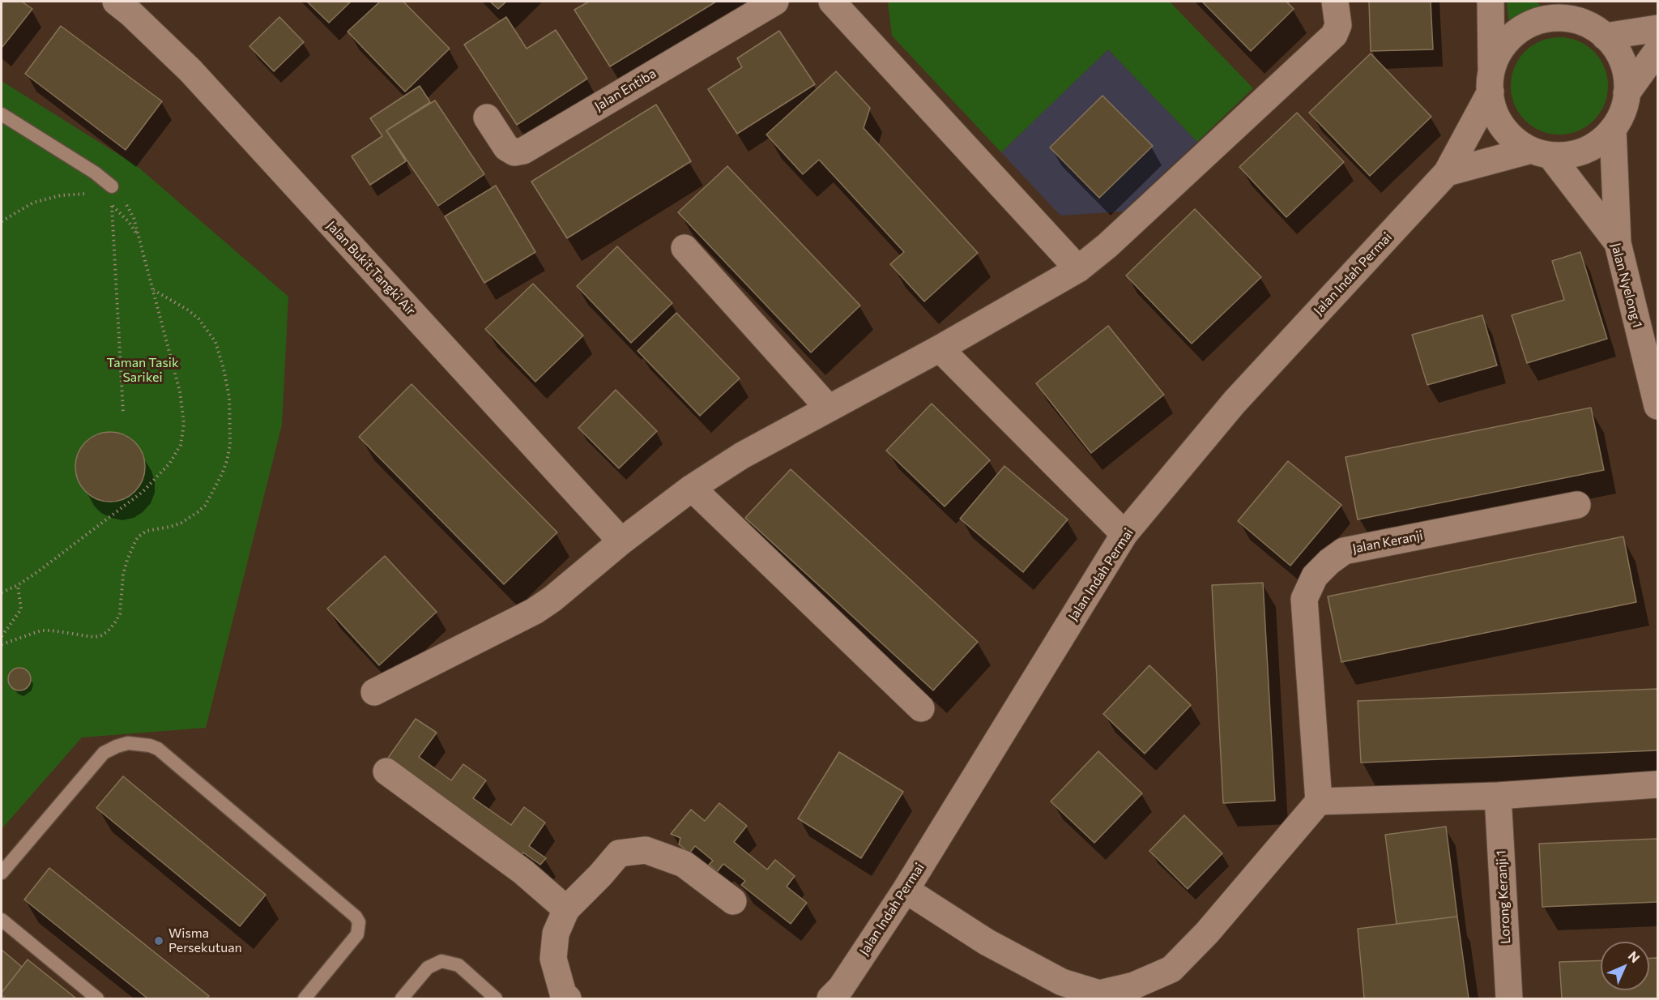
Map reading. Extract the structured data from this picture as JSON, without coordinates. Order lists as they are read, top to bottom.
{
  "streets": {
    "street": [
      "Jalan Entiba",
      "Jalan Bukit Tangki Air",
      "Jalan Indah Permai",
      "Jalan Nyelong 1",
      "Jalan Keranji",
      "Lorong Keranji 1"
    ]
  },
  "crossings": [
    ["Jalan Indah Permai", "Jalan Nyelong 1"]
  ],
  "parks": ["Taman Tasik Sarikei"],
  "places": ["Wisma Persekutuan"],
  "north": "top right"
}
